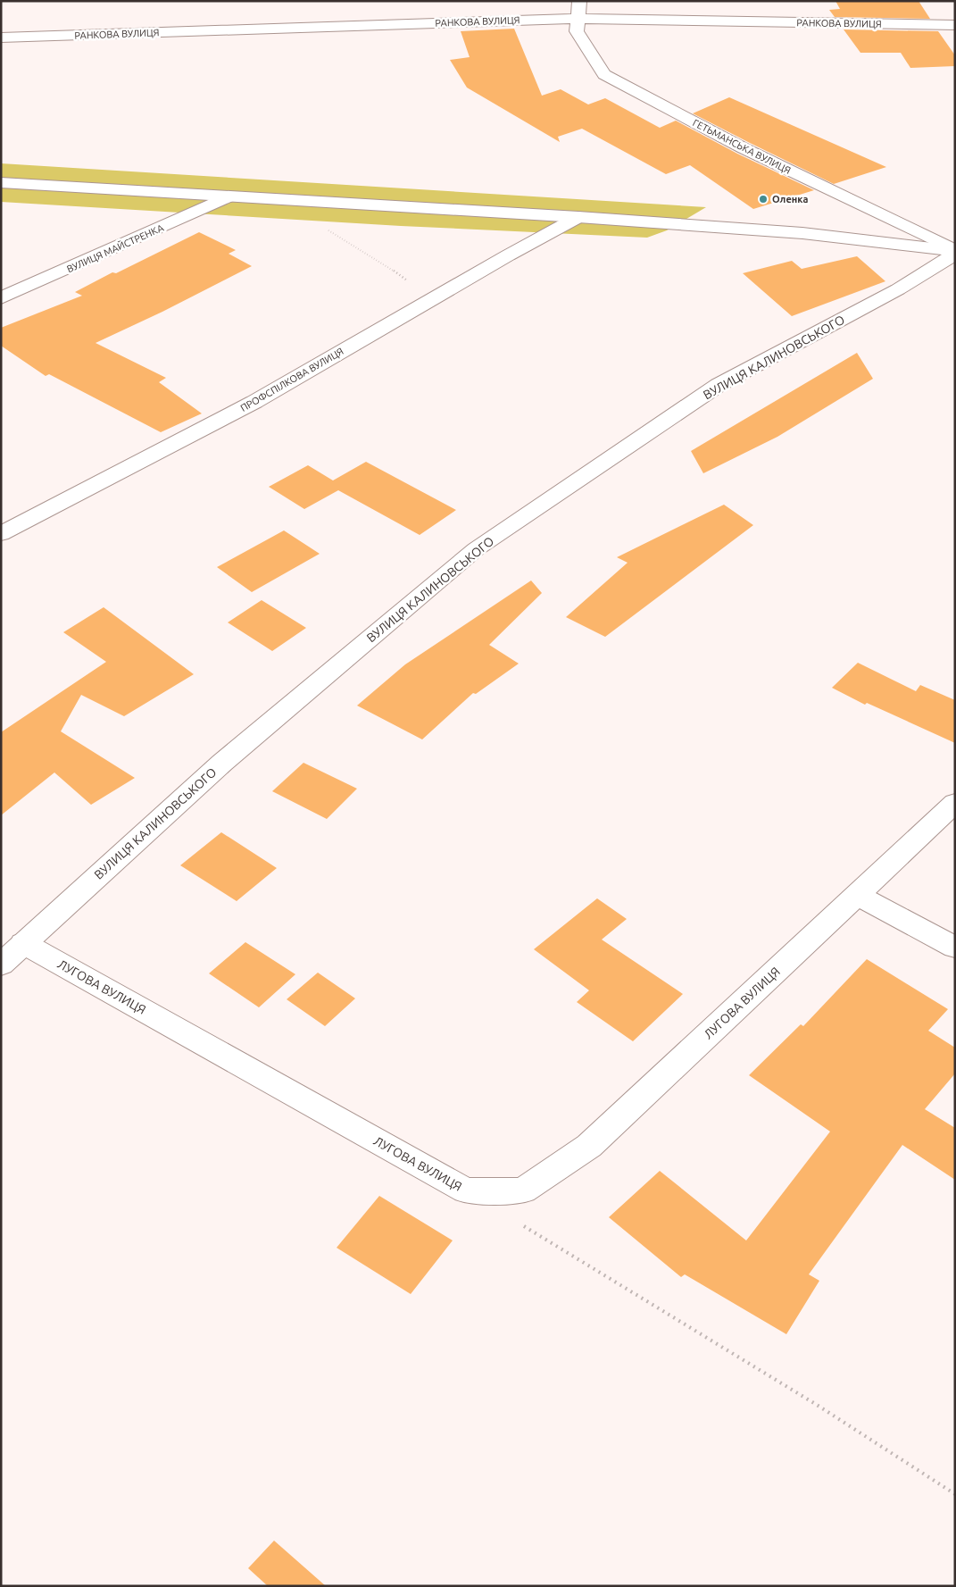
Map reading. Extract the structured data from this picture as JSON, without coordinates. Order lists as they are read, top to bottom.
{
  "streets": {
    "street": [
      "РАНКОВА ВУЛИЦЯ",
      "ГЕТЬМАНСЬКА ВУЛИЦЯ",
      "ВУЛИЦЯ МАЙСТРЕНКА",
      "ВУЛИЦЯ КАЛИНОВСЬКОГО",
      "ПРОФСПІЛКОВА ВУЛИЦЯ",
      "ЛУГОВА ВУЛИЦЯ"
    ]
  },
  "crossings": [
    ["РАНКОВА ВУЛИЦЯ", "ГЕТЬМАНСЬКА ВУЛИЦЯ"],
    ["ГЕТЬМАНСЬКА ВУЛИЦЯ", "ВУЛИЦЯ КАЛИНОВСЬКОГО"],
    ["ВУЛИЦЯ КАЛИНОВСЬКОГО", "ЛУГОВА ВУЛИЦЯ"]
  ],
  "places": ["Оленка"]
}
